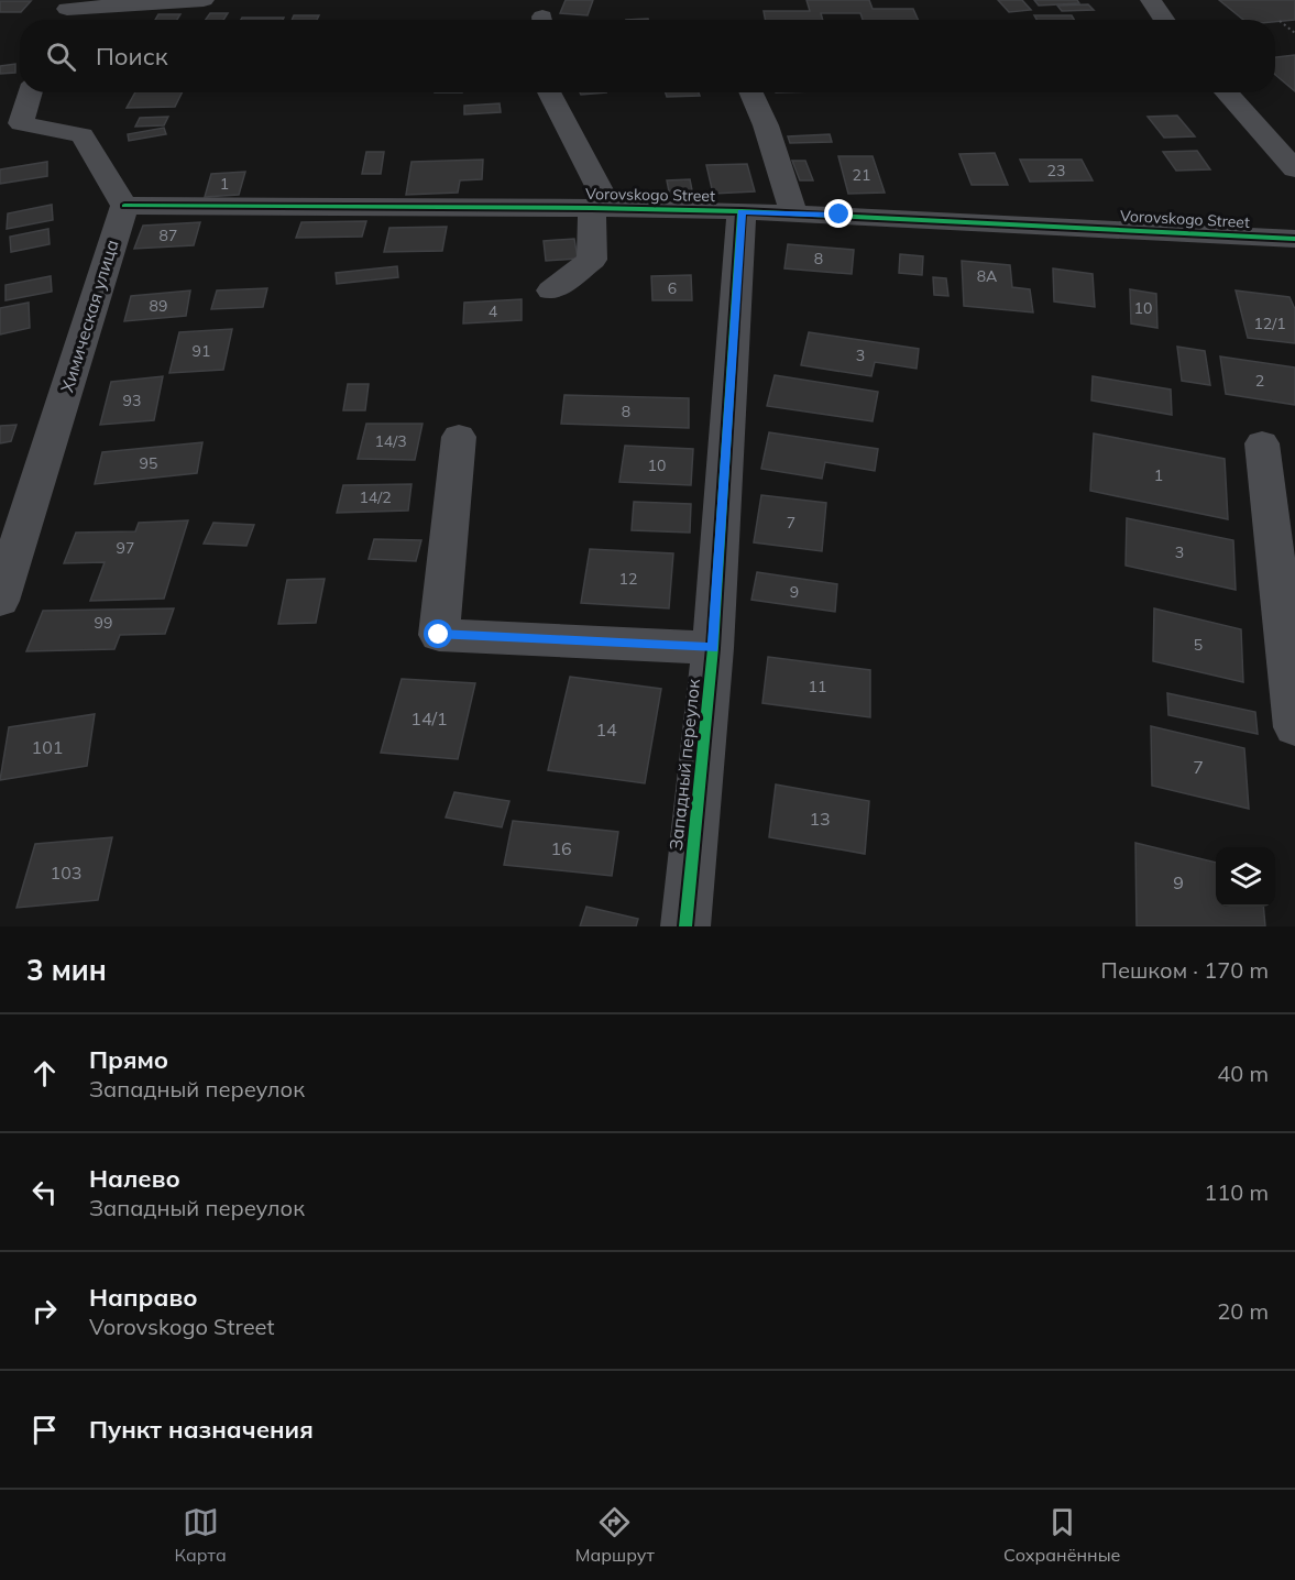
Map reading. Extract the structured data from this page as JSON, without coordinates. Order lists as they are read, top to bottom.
{
  "streets": {
    "street": ["Vorovskogo Street", "Химическая улица", "Западный переулок"]
  },
  "crossings": [
    ["Vorovskogo Street", "Химическая улица"],
    ["Vorovskogo Street", "Западный переулок"]
  ],
  "house_numbers": [
    "23",
    "21",
    "1",
    "87",
    "8",
    "8А",
    "6",
    "89",
    "10",
    "4",
    "12/1",
    "91",
    "3",
    "2",
    "93",
    "8",
    "14/3",
    "95",
    "10",
    "1",
    "14/2",
    "7",
    "97",
    "3",
    "12",
    "9",
    "99",
    "5",
    "11",
    "14/1",
    "14",
    "101",
    "7",
    "13",
    "16",
    "103",
    "9"
  ],
  "page": {
    "search": "Поиск",
    "heading": ["3 мин", "Пешком · 170 m"],
    "list": [
      ["Прямо", "Западный переулок", "40 m"],
      ["Налево", "Западный переулок", "110 m"],
      ["Направо", "Vorovskogo Street", "20 m"],
      "Пункт назначения"
    ],
    "nav": ["Карта", "Маршрут", "Сохранённые"]
  }
}
